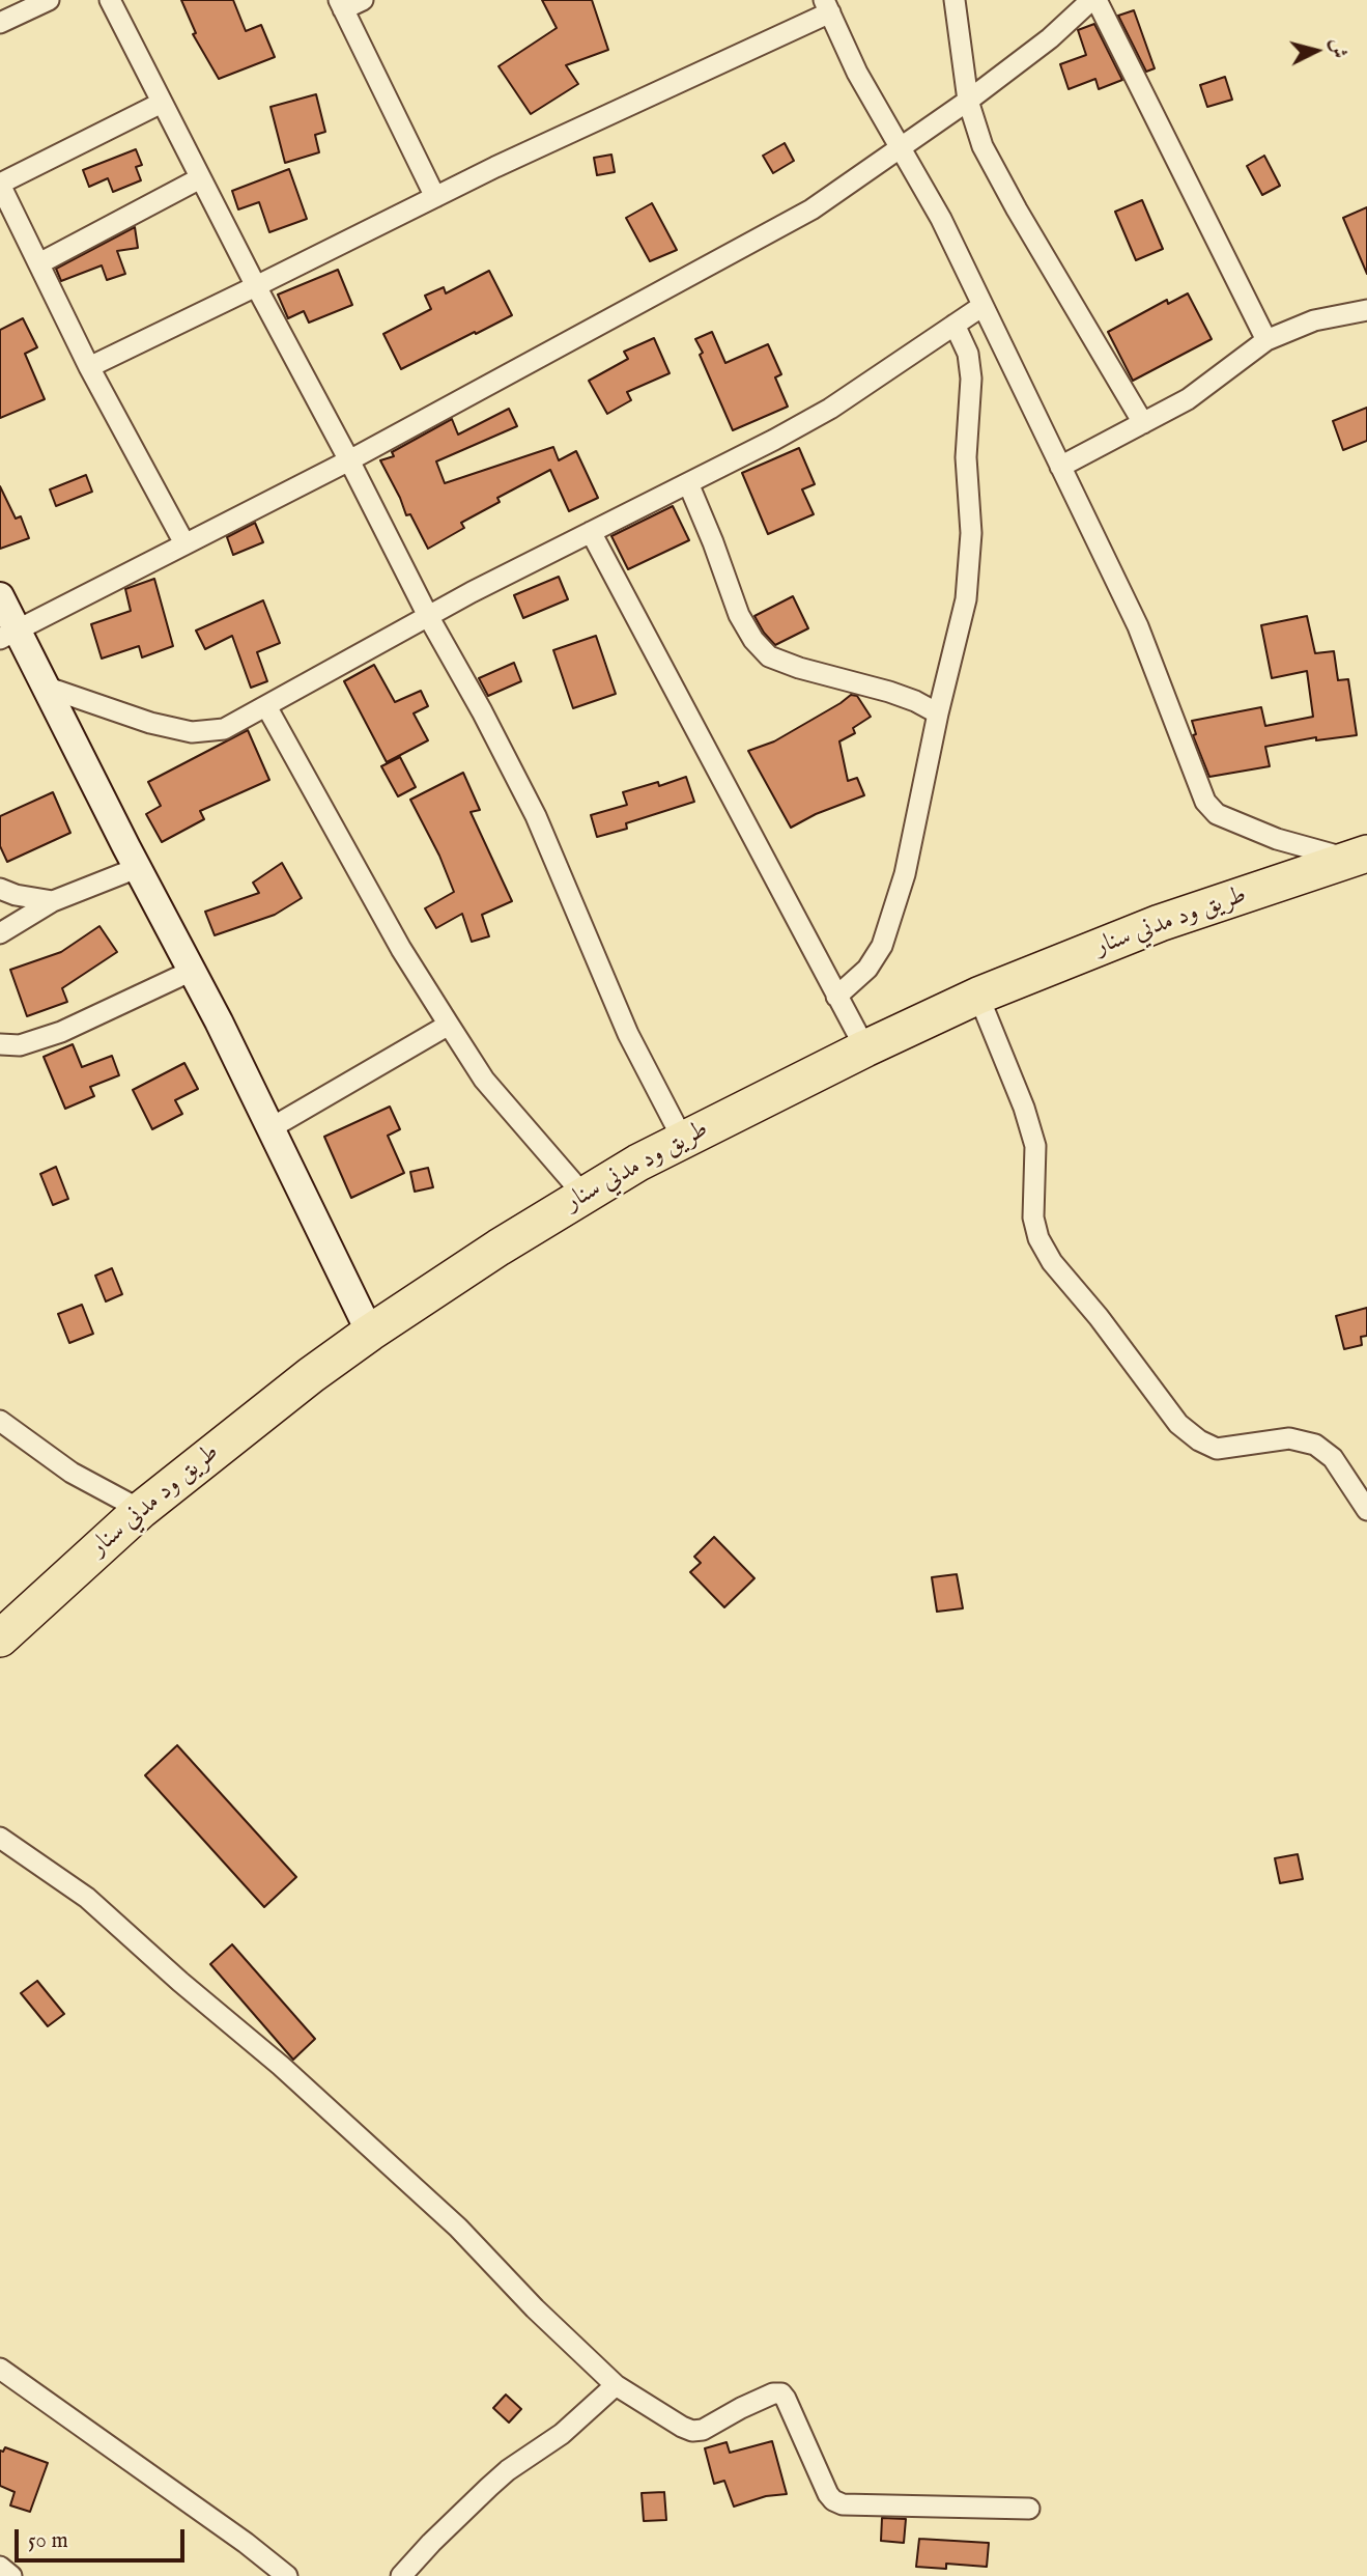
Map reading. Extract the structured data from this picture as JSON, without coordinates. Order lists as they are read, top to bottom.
{
  "streets": {
    "highway": ["طريق ود مدني سنار"]
  },
  "scale_bar": "50 m",
  "north": "right"
}
